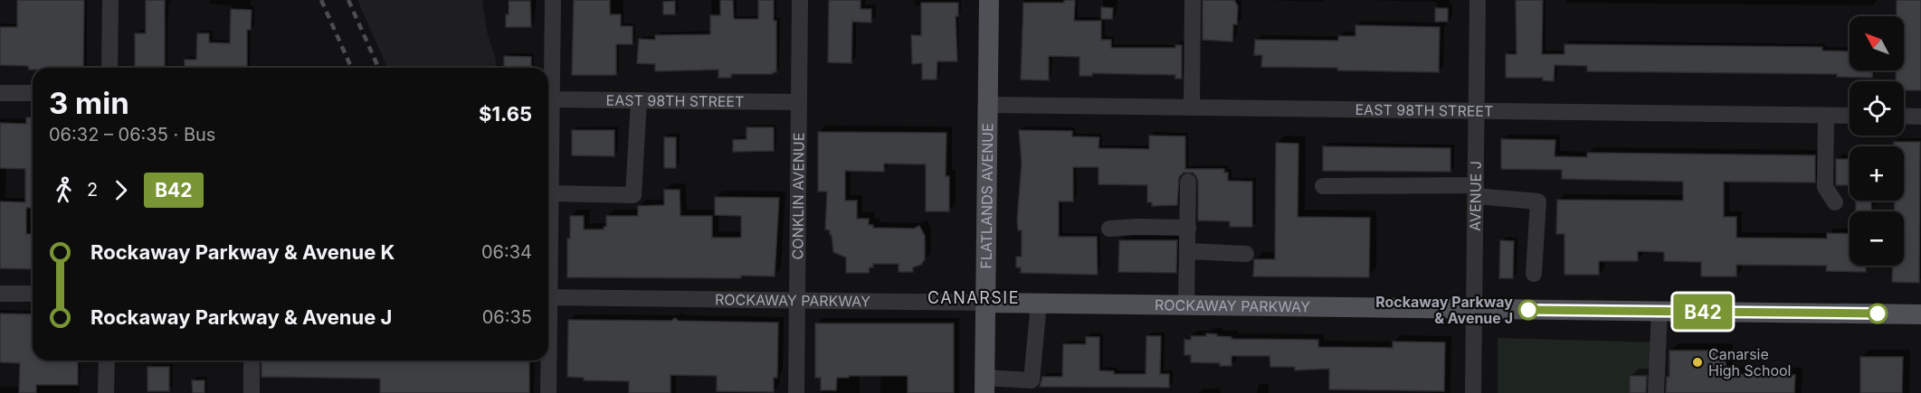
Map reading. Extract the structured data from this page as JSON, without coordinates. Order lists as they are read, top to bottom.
{
  "streets": {
    "main road": ["FLATLANDS AVENUE", "ROCKAWAY PARKWAY"],
    "street": ["EAST 98TH STREET", "CONKLIN AVENUE", "AVENUE J"]
  },
  "crossings": [
    ["EAST 98TH STREET", "FLATLANDS AVENUE"],
    ["EAST 98TH STREET", "CONKLIN AVENUE"],
    ["EAST 98TH STREET", "AVENUE J"],
    ["FLATLANDS AVENUE", "ROCKAWAY PARKWAY"],
    ["CONKLIN AVENUE", "ROCKAWAY PARKWAY"],
    ["AVENUE J", "ROCKAWAY PARKWAY"]
  ],
  "districts": ["CANARSIE"],
  "places": ["Rockaway Parkway & Avenue J", "Canarsie High School"],
  "lines": ["bus line B42"],
  "north": "top left",
  "page": {
    "on_map": "B42",
    "map_buttons": ["+", "−"],
    "heading": ["3 min", "06:32 – 06:35 · Bus", "$1.65"],
    "legs": ["2", "B42"],
    "list": [
      {
        "name": "Rockaway Parkway & Avenue K",
        "value": "06:34"
      },
      {
        "name": "Rockaway Parkway & Avenue J",
        "value": "06:35"
      }
    ]
  }
}
